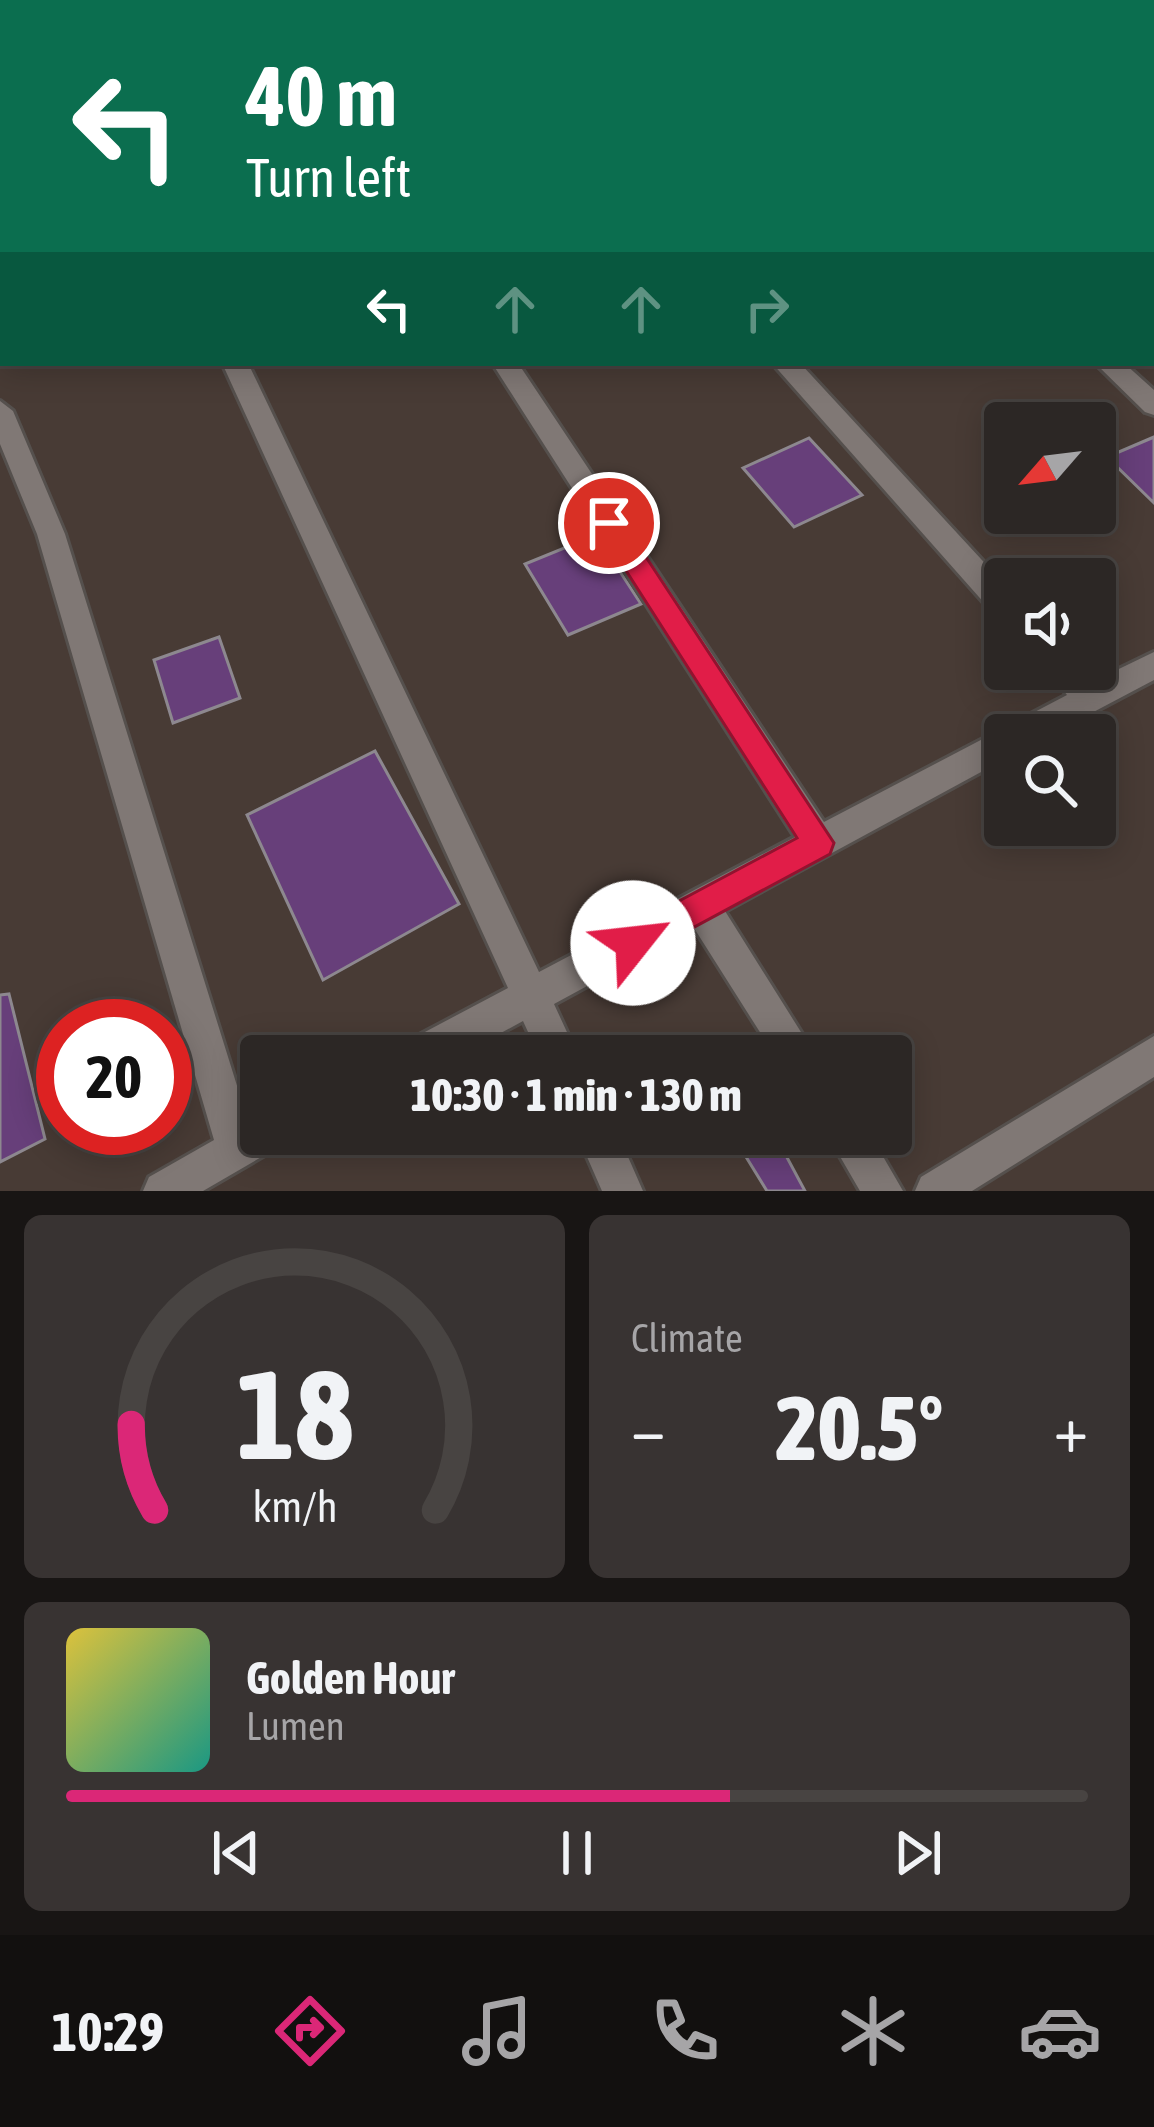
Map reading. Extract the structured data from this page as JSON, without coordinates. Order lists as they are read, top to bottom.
{
  "north": "bottom left",
  "page": {
    "turn": ["40 m", "Turn left"],
    "limit": "20",
    "trip": "10:30 · 1 min · 130 m",
    "tile": "Climate",
    "heat": ["−", "20.5°", "+"],
    "song": ["Golden Hour", "Lumen"],
    "tabs": "10:29",
    "gauge": ["18", "km/h"]
  }
}
